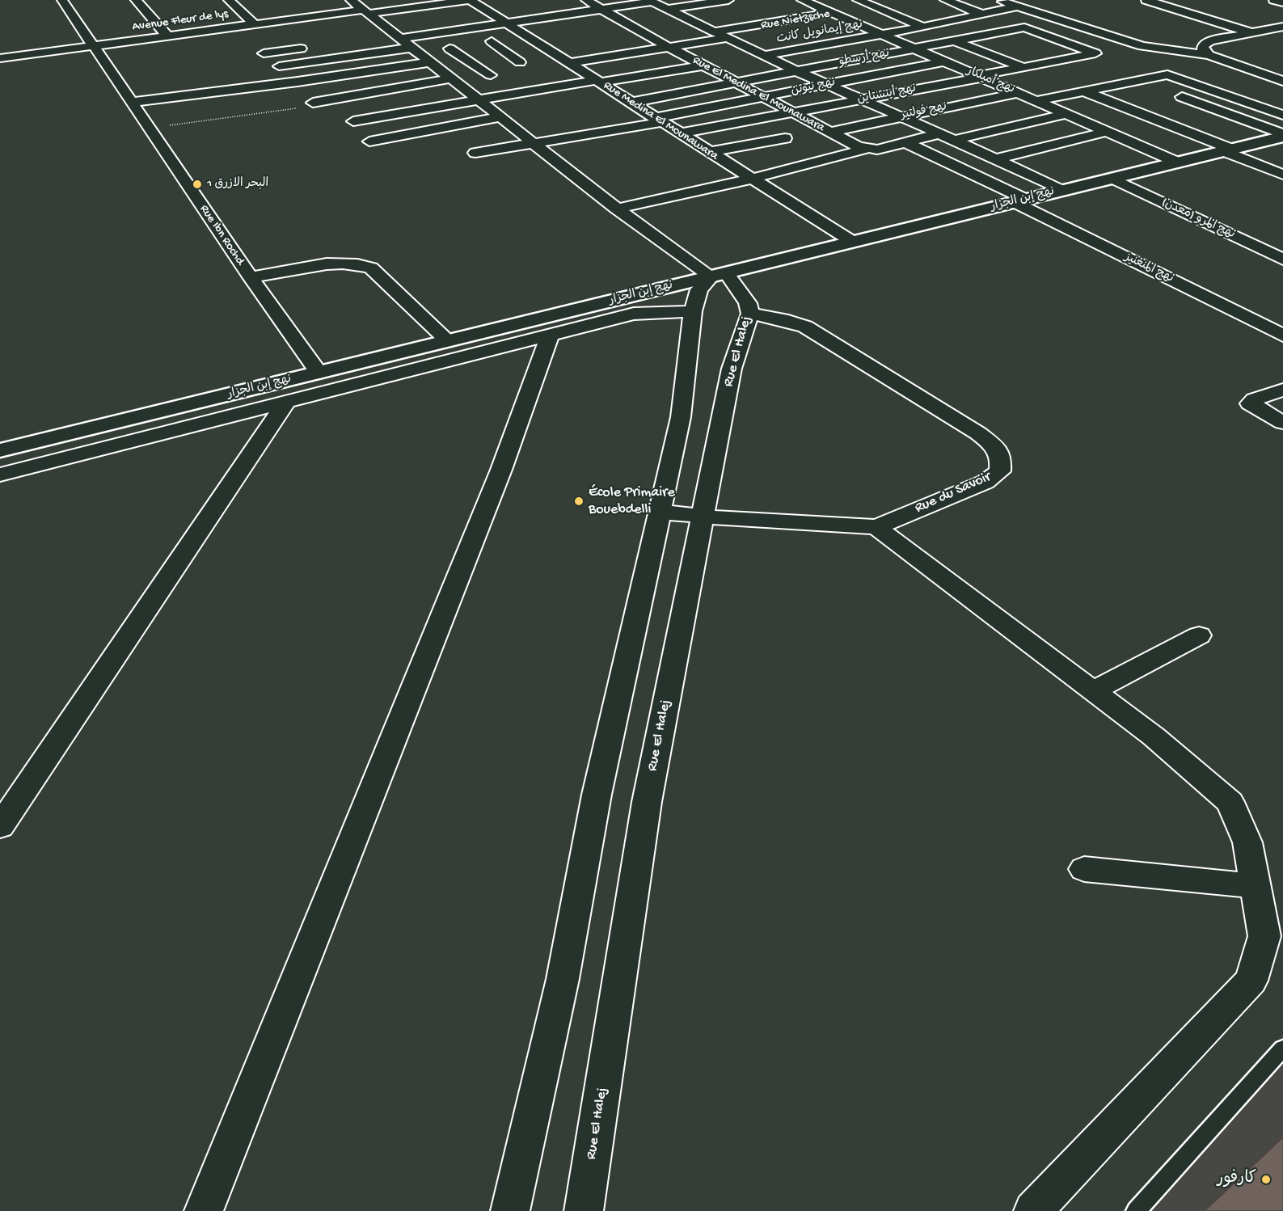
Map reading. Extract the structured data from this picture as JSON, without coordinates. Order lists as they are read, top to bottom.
{
  "streets": {
    "street": [
      "Rue Nietzsche",
      "Avenue Fleur de lys",
      "نهج إيمانويل كانت",
      "نهج أرسطو",
      "نهج أميلكار",
      "نهج نيوتن",
      "Rue El Medina El Mounawara",
      "نهج أينشتاين",
      "نهج فولتير",
      "Rue Medina El Mounawara",
      "نهج إبن الجزار",
      "نهج المرو (معدن)",
      "Rue Ibn Rochd",
      "نهج المنغنيز",
      "Rue El Halej",
      "Rue du Savoir"
    ]
  },
  "crossings": [
    ["Rue Nietzsche", "نهج أميلكار"],
    ["Rue Nietzsche", "Rue El Medina El Mounawara"],
    ["Rue Nietzsche", "Rue Medina El Mounawara"],
    ["Avenue Fleur de lys", "Rue Medina El Mounawara"],
    ["Avenue Fleur de lys", "Rue Ibn Rochd"],
    ["Avenue Fleur de lys", "Rue El Halej"],
    ["نهج إيمانويل كانت", "نهج أميلكار"],
    ["نهج أرسطو", "نهج أميلكار"],
    ["نهج أرسطو", "Rue El Medina El Mounawara"],
    ["نهج أرسطو", "Rue Medina El Mounawara"],
    ["نهج أميلكار", "نهج نيوتن"],
    ["نهج أميلكار", "نهج أينشتاين"],
    ["نهج أميلكار", "نهج فولتير"],
    ["نهج أميلكار", "نهج إبن الجزار"],
    ["نهج نيوتن", "Rue El Medina El Mounawara"],
    ["نهج نيوتن", "Rue Medina El Mounawara"],
    ["نهج نيوتن", "Rue El Halej"],
    ["Rue El Medina El Mounawara", "نهج أينشتاين"],
    ["Rue El Medina El Mounawara", "نهج فولتير"],
    ["نهج أينشتاين", "Rue Medina El Mounawara"],
    ["Rue Medina El Mounawara", "نهج إبن الجزار"],
    ["نهج إبن الجزار", "نهج المرو (معدن)"],
    ["نهج إبن الجزار", "Rue Ibn Rochd"],
    ["نهج إبن الجزار", "نهج المنغنيز"],
    ["نهج إبن الجزار", "Rue El Halej"],
    ["Rue El Halej", "Rue du Savoir"]
  ],
  "places": ["1 البحر الازرق", "École Primaire Bouebdelli", "كارفور"]
}
